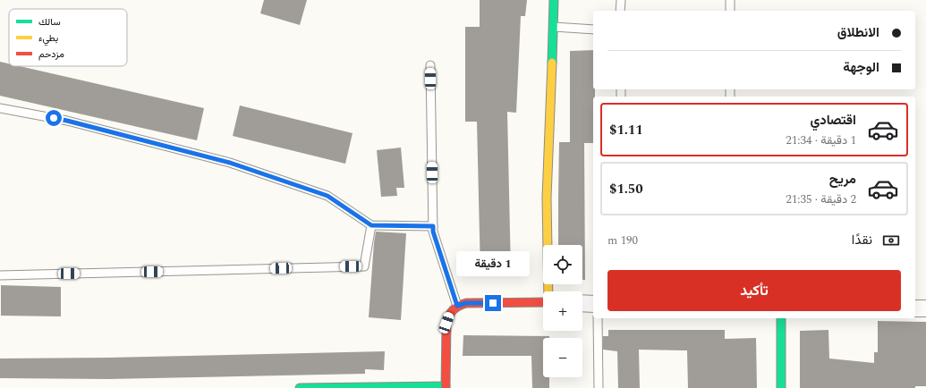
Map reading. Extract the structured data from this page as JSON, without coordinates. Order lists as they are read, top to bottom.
{
  "legend": ["سالك", "بطيء", "مزدحم"],
  "page": {
    "banner": ["الانطلاق", "الوجهة"],
    "list": [
      {
        "name": "اقتصادي",
        "note": "1 دقيقة · 21:34",
        "value": "$1.11"
      },
      {
        "name": "مريح",
        "note": "2 دقيقة · 21:35",
        "value": "$1.50"
      }
    ],
    "pay": ["نقدًا", "190 m"],
    "map_buttons": ["+", "−"],
    "bubble": "1 دقيقة",
    "buttons": "تأكيد"
  }
}
